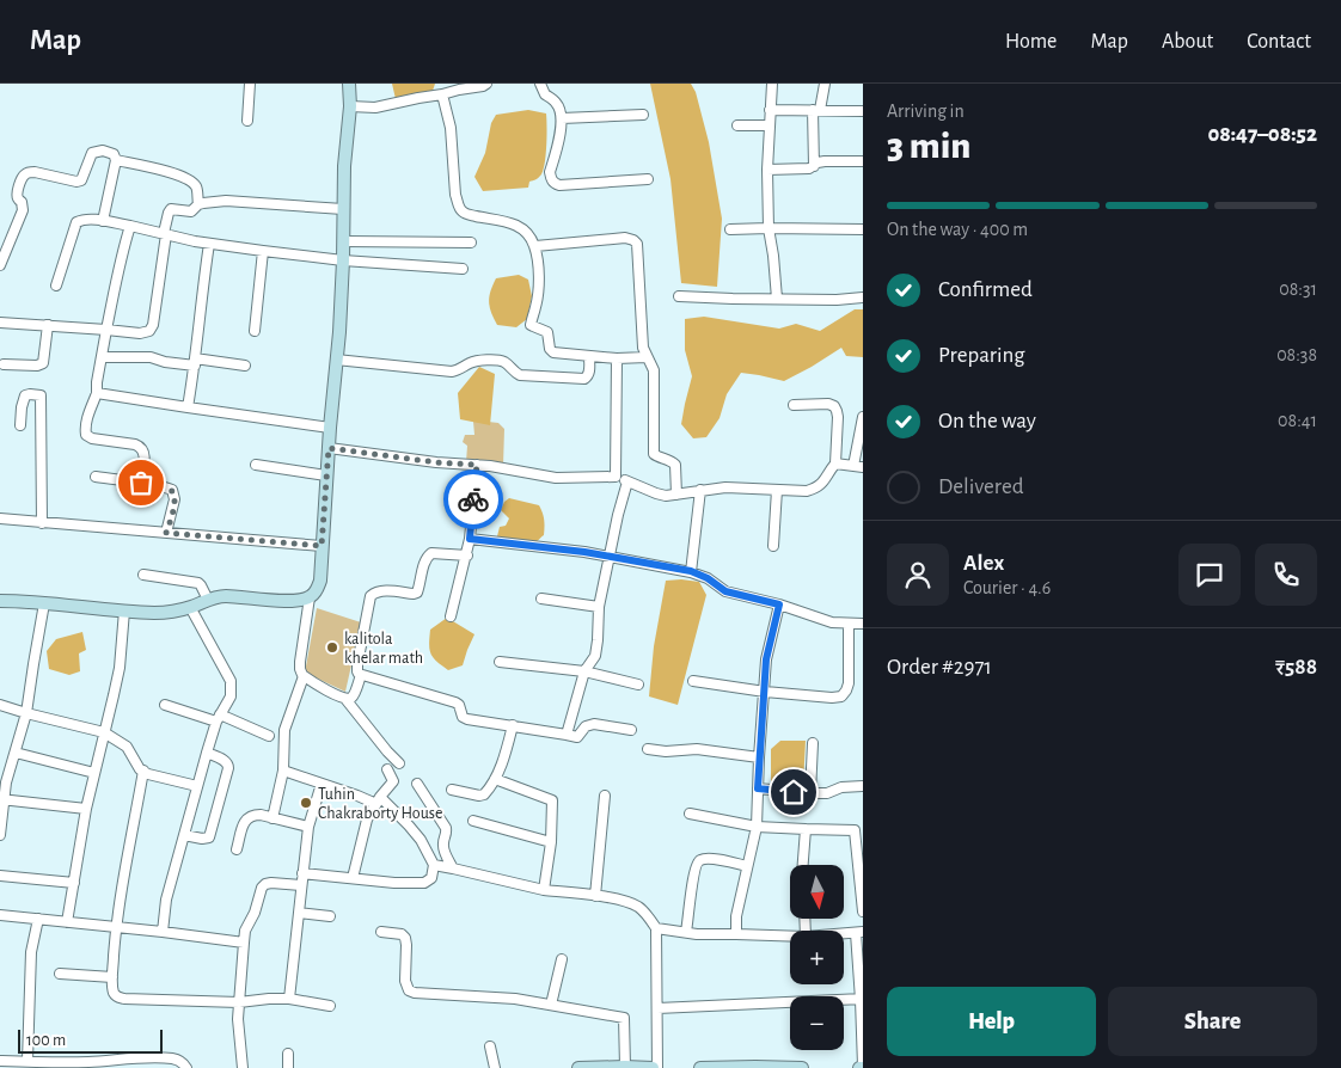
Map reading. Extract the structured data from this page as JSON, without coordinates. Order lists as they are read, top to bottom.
{
  "places": ["kalitola khelar math", "Tuhin Chakraborty House"],
  "scale_bar": "100 m",
  "north": "bottom",
  "page": {
    "header": "Map",
    "nav": [
      "Home",
      "Map",
      "About",
      "Contact"
    ],
    "heading": ["3 min", "Arriving in", "08:47–08:52"],
    "panel": [
      "Alex",
      "Courier · 4.6",
      "Order #2971",
      "₹588"
    ],
    "bar": "On the way · 400 m",
    "list": [
      ["Confirmed", "08:31"],
      ["Preparing", "08:38"],
      ["On the way", "08:41"],
      "Delivered"
    ],
    "map_buttons": ["+", "−"],
    "buttons": ["Help", "Share"],
    "scale": "100 m"
  }
}
